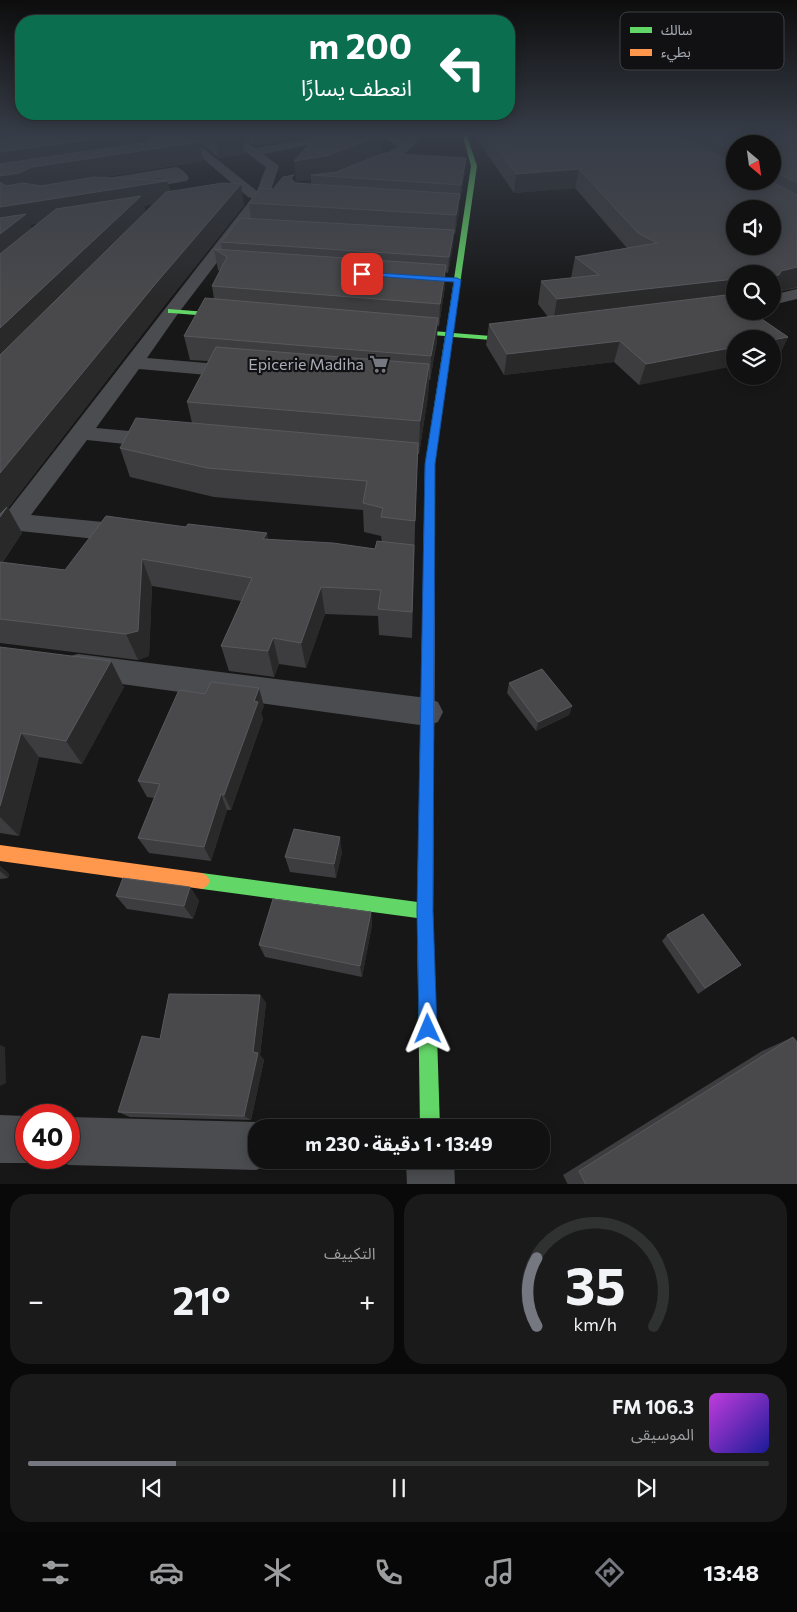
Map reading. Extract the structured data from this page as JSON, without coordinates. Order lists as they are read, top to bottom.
{
  "places": {
    "supermarket": ["Epicerie Madiha"]
  },
  "legend": ["سالك", "بطيء"],
  "north": "bottom right",
  "page": {
    "turn": ["200 m", "انعطف يسارًا"],
    "limit": "40",
    "trip": "13:49 · 1 دقيقة · 230 m",
    "tile": "التكييف",
    "heat": ["−", "21°", "+"],
    "song": ["106.3 FM", "الموسيقى"],
    "tabs": "13:48",
    "gauge": ["35", "km/h"]
  }
}
